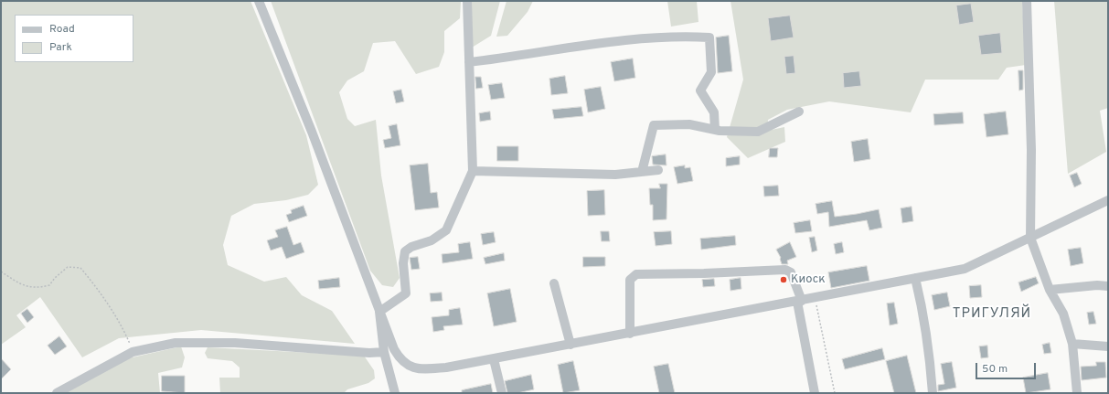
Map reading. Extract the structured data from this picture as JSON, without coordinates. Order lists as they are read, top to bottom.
{
  "districts": ["ТРИГУЛЯЙ"],
  "places": ["Киоск"],
  "legend": ["Road", "Park"],
  "scale_bar": "50 m"
}
